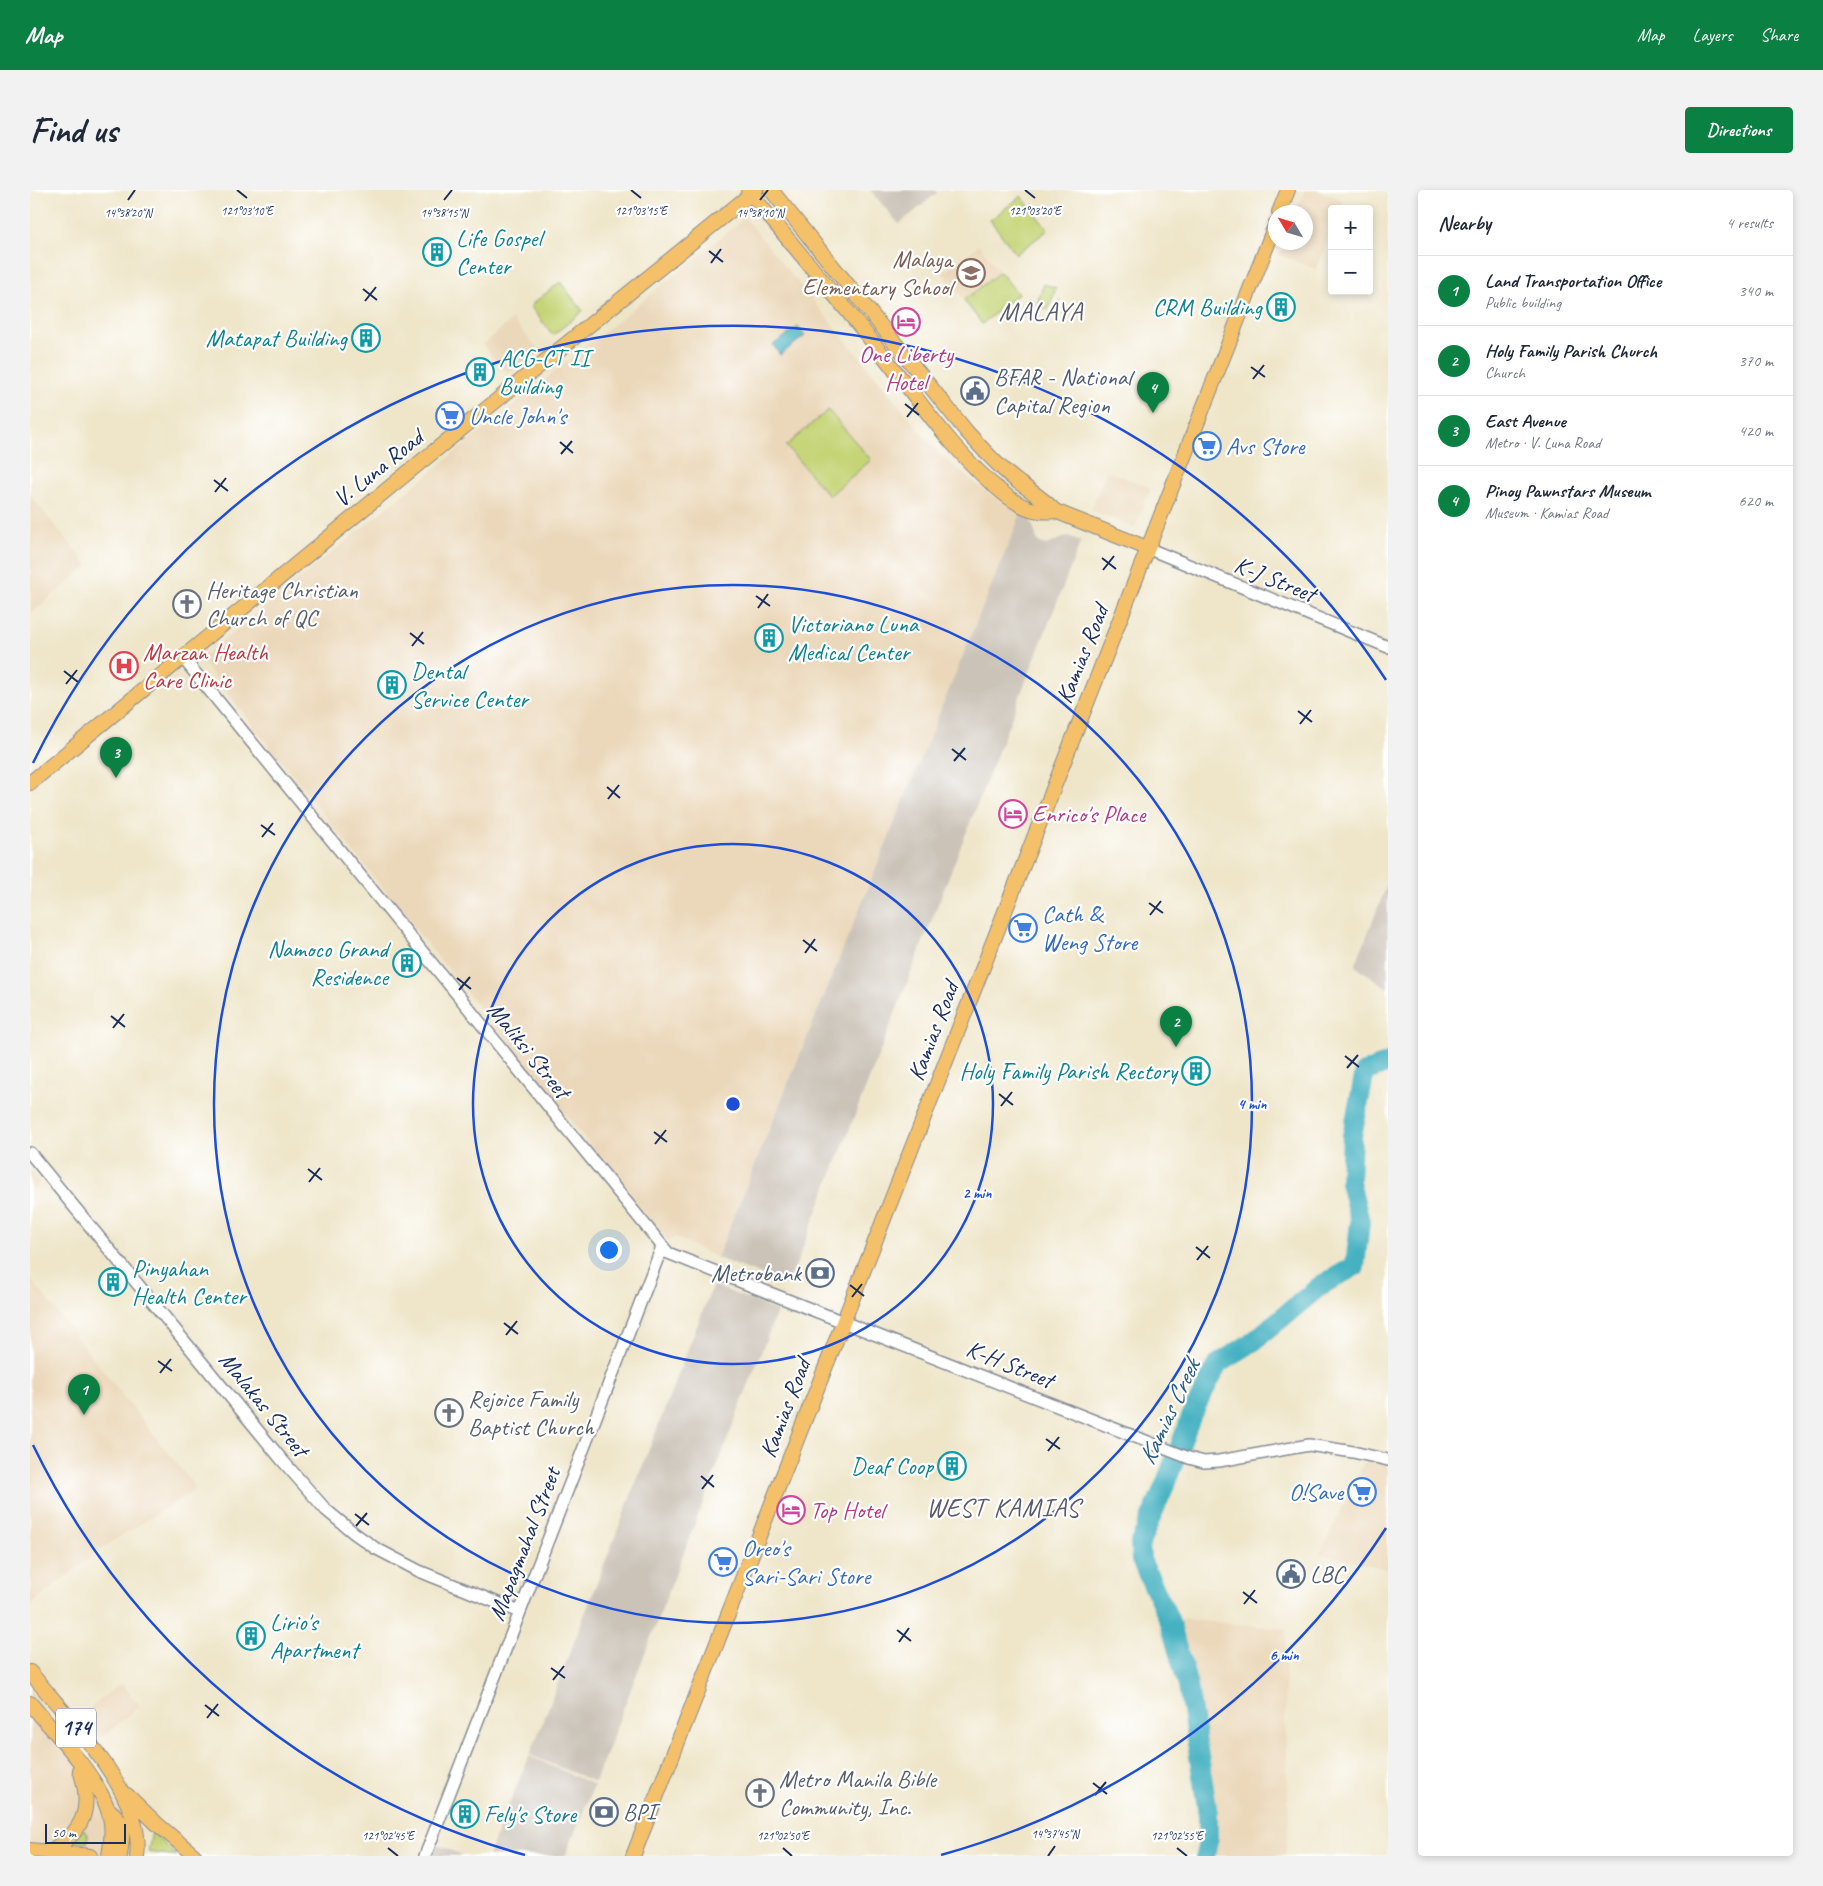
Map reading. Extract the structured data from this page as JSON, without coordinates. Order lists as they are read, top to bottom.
{
  "streets": {
    "main road": ["V. Luna Road", "Kamias Road", "174"],
    "street": [
      "K-J Street",
      "Maliksi Street",
      "K-H Street",
      "Malakas Street",
      "Mapagmahal Street"
    ]
  },
  "crossings": [
    ["V. Luna Road", "Maliksi Street"],
    ["K-J Street", "Kamias Road"],
    ["Kamias Road", "Maliksi Street"],
    ["Kamias Road", "K-H Street"],
    ["Maliksi Street", "K-H Street"],
    ["Maliksi Street", "Mapagmahal Street"],
    ["Malakas Street", "Mapagmahal Street"]
  ],
  "districts": ["MALAYA", "WEST KAMIAS"],
  "water": ["Kamias Creek"],
  "places": {
    "building": [
      "Life Gospel Center",
      "CRM Building",
      "Matapat Building",
      "ACG-CT II Building",
      "Victoriano Luna Medical Center",
      "Dental Service Center",
      "Namoco Grand Residence",
      "Holy Family Parish Rectory",
      "Pinyahan Health Center",
      "Deaf Coop",
      "Lirio's Apartment",
      "Fely's Store"
    ],
    "school or university": ["Malaya Elementary School"],
    "hotel": ["One Liberty Hotel", "Enrico's Place", "Top Hotel"],
    "public building": ["BFAR - National Capital Region", "LBC"],
    "supermarket": [
      "Uncle John's",
      "Avs Store",
      "Cath & Weng Store",
      "O!Save",
      "Oreo's Sari-Sari Store"
    ],
    "church": ["Heritage Christian Church of QC", "Rejoice Family Baptist Church", "Metro Manila Bible Community, Inc."],
    "hospital": ["Marzan Health Care Clinic"],
    "bank": ["Metrobank", "BPI"]
  },
  "scale_bar": "50 m",
  "north": "top left",
  "page": {
    "header": "Map",
    "nav": ["Map", "Layers", "Share"],
    "buttons": "Directions",
    "title": "Find us",
    "heading": ["Nearby", "4 results"],
    "map_buttons": ["+", "−"],
    "list": [
      {
        "mark": "1",
        "name": "Land Transportation Office",
        "note": "Public building",
        "value": "340 m"
      },
      {
        "mark": "2",
        "name": "Holy Family Parish Church",
        "note": "Church",
        "value": "370 m"
      },
      {
        "mark": "3",
        "name": "East Avenue",
        "note": "Metro · V. Luna Road",
        "value": "420 m"
      },
      {
        "mark": "4",
        "name": "Pinoy Pawnstars Museum",
        "note": "Museum · Kamias Road",
        "value": "620 m"
      }
    ],
    "pins": [
      "4",
      "3",
      "2",
      "1"
    ],
    "scale": "50 m"
  },
  "coordinates": [
    "121°03'10\"E",
    "121°03'15\"E",
    "121°03'20\"E",
    "14°38'20\"N",
    "14°38'15\"N",
    "14°38'10\"N",
    "14°37'45\"N",
    "121°02'45\"E",
    "121°02'50\"E",
    "121°02'55\"E"
  ],
  "rings": ["4 min", "2 min", "6 min"]
}
